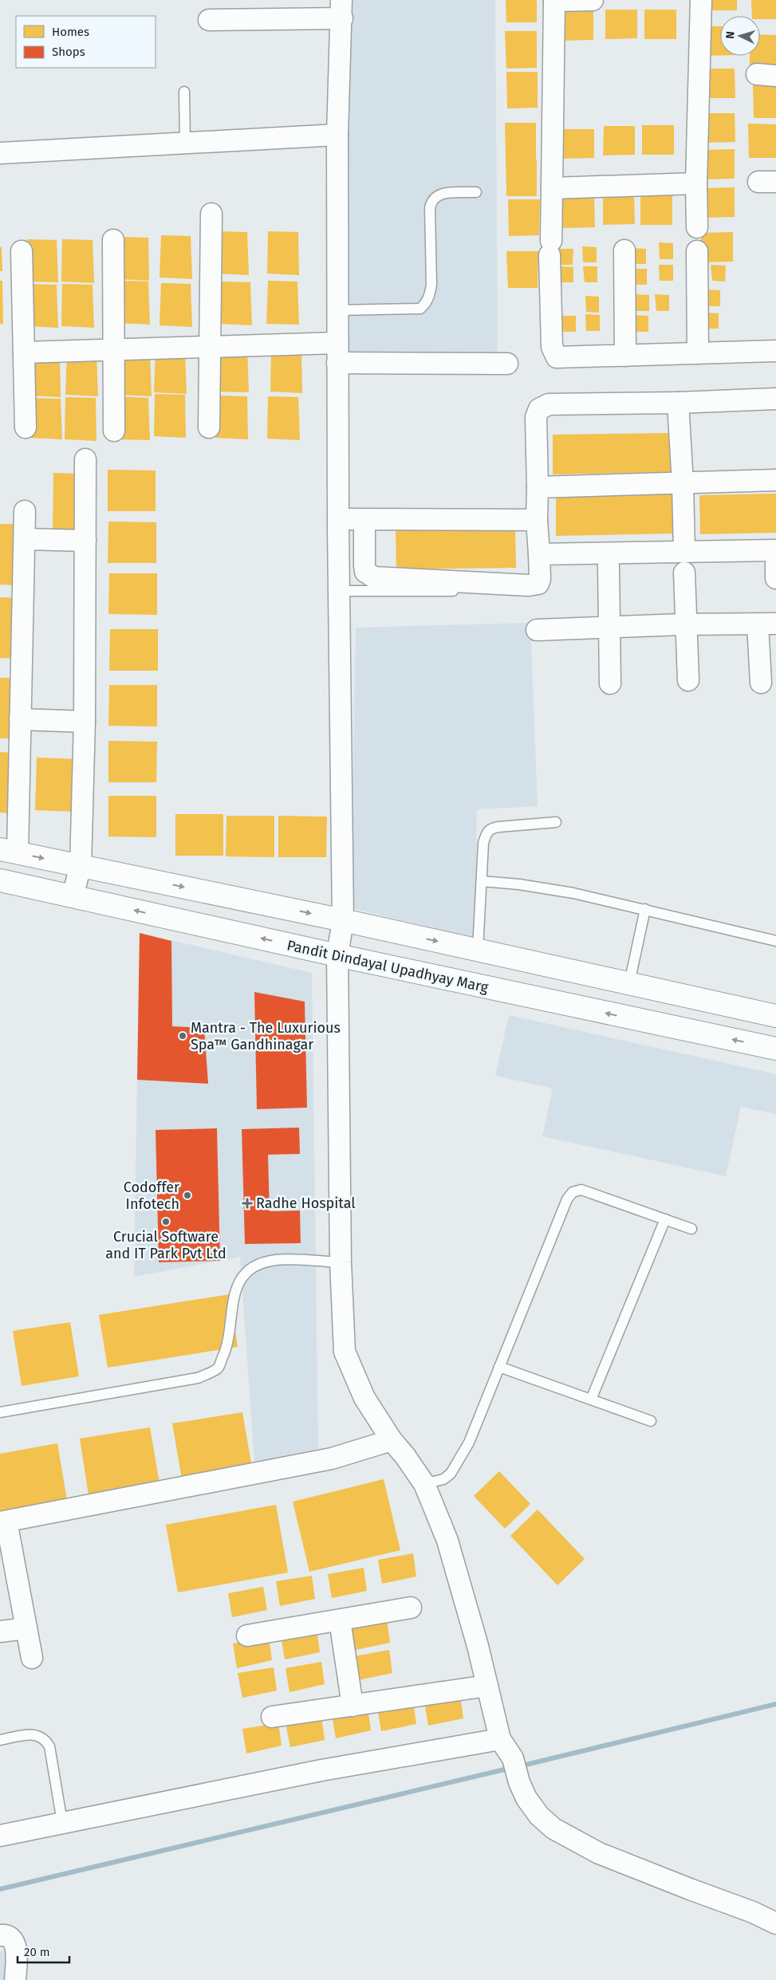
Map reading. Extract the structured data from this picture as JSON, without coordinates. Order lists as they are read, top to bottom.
{
  "streets": {
    "street": ["Pandit Dindayal Upadhyay Marg"]
  },
  "places": {
    "other": ["Mantra - The Luxurious Spa™ Gandhinagar", "Codoffer Infotech", "Crucial Software and IT Park Pvt Ltd"],
    "health": ["Radhe Hospital"]
  },
  "legend": ["Homes", "Shops"],
  "scale_bar": "20 m",
  "north": "left"
}
